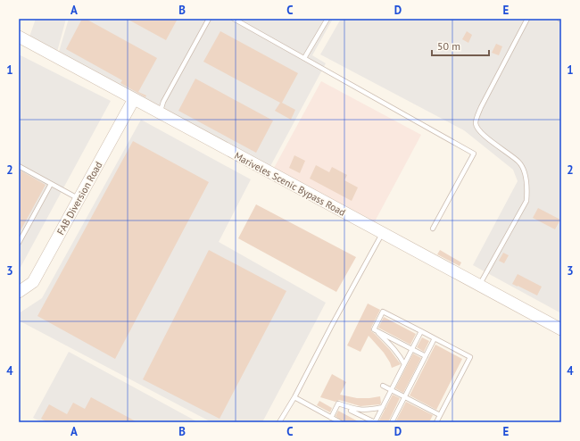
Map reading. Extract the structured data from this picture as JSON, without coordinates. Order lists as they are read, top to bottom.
{
  "streets": {
    "main road": ["Mariveles Scenic Bypass Road", "FAB Diversion Road"]
  },
  "crossings": [
    ["Mariveles Scenic Bypass Road", "FAB Diversion Road"]
  ],
  "scale_bar": "50 m",
  "grid": {
    "columns": [
      "A",
      "B",
      "C",
      "D",
      "E"
    ],
    "rows": [
      "1",
      "2",
      "3",
      "4"
    ]
  }
}
